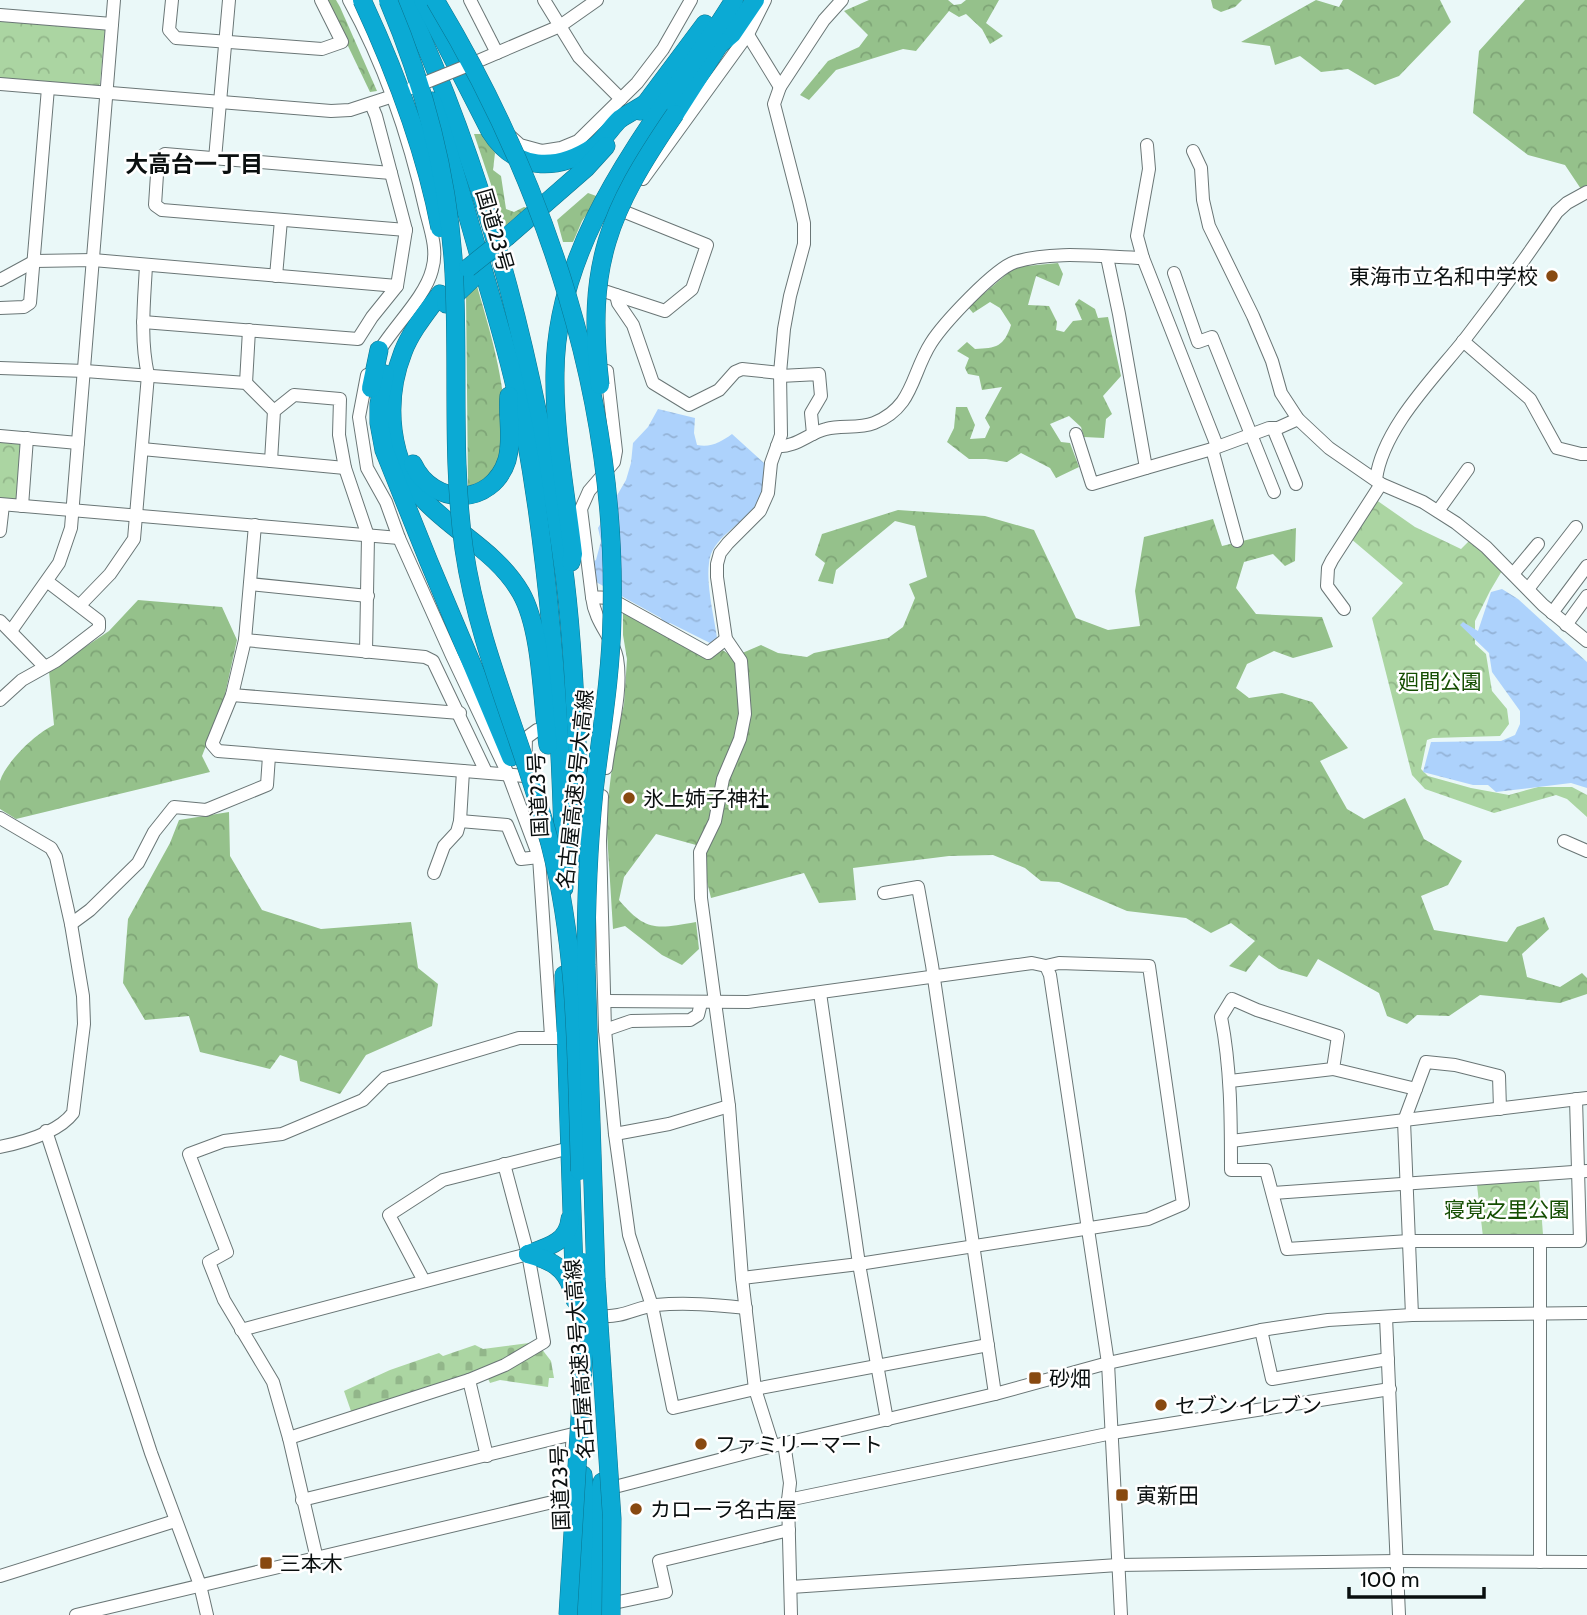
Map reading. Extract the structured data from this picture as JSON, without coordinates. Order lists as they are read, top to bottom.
{
  "streets": {
    "highway": ["国道23号", "名古屋高速3号大高線"]
  },
  "crossings": [
    ["国道23号", "名古屋高速3号大高線"]
  ],
  "districts": ["大高台一丁目"],
  "parks": ["廻間公園", "寝覚之里公園"],
  "places": {
    "other": [
      "東海市立名和中学校",
      "氷上姉子神社",
      "セブンイレブン",
      "ファミリーマート",
      "カローラ名古屋"
    ],
    "transit": ["砂畑", "寅新田", "三本木"]
  },
  "scale_bar": "100 m"
}
